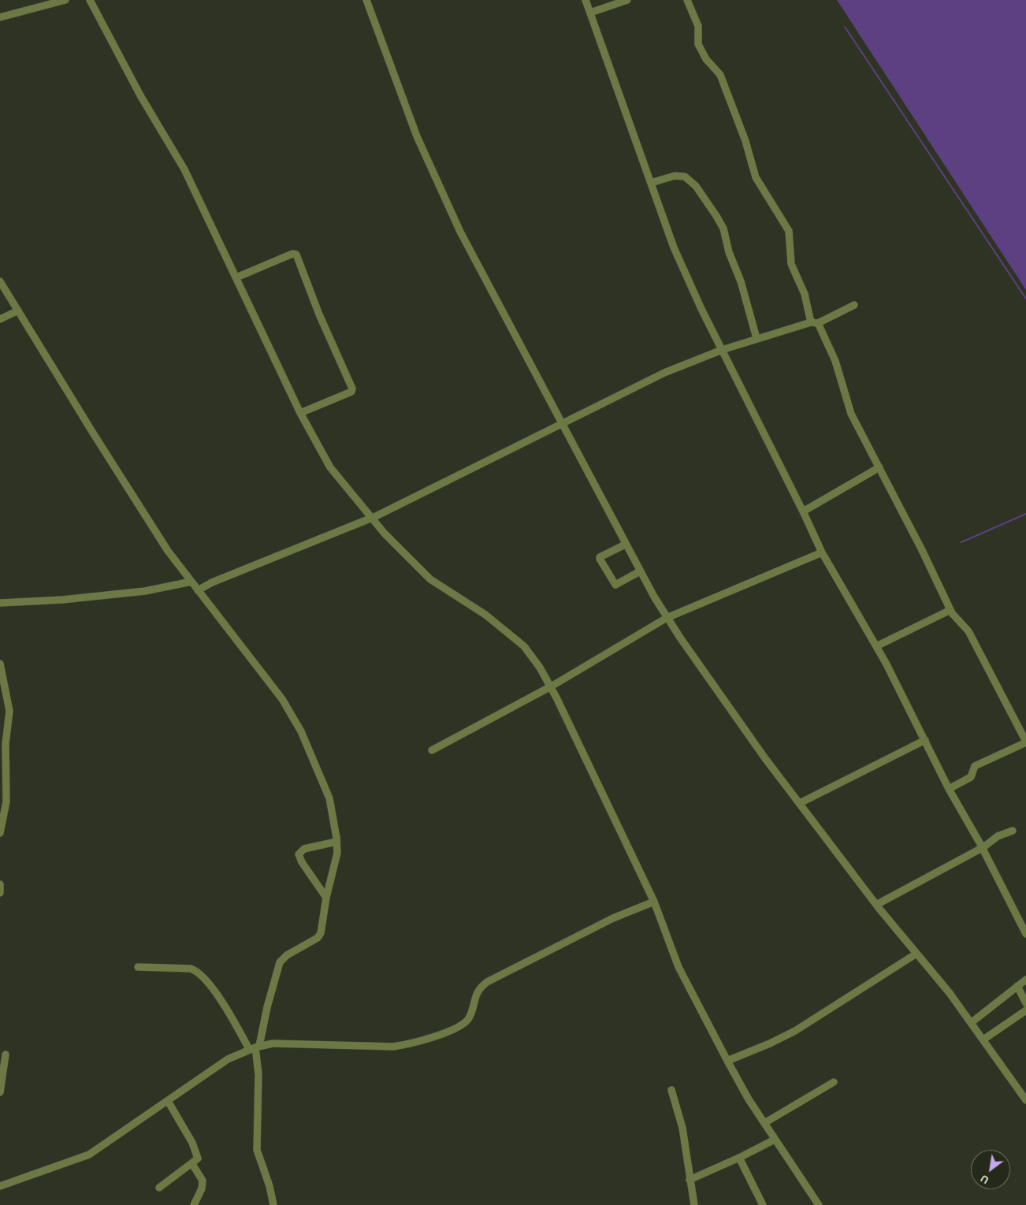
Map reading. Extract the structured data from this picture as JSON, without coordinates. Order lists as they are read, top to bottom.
{
  "north": "bottom left"
}
